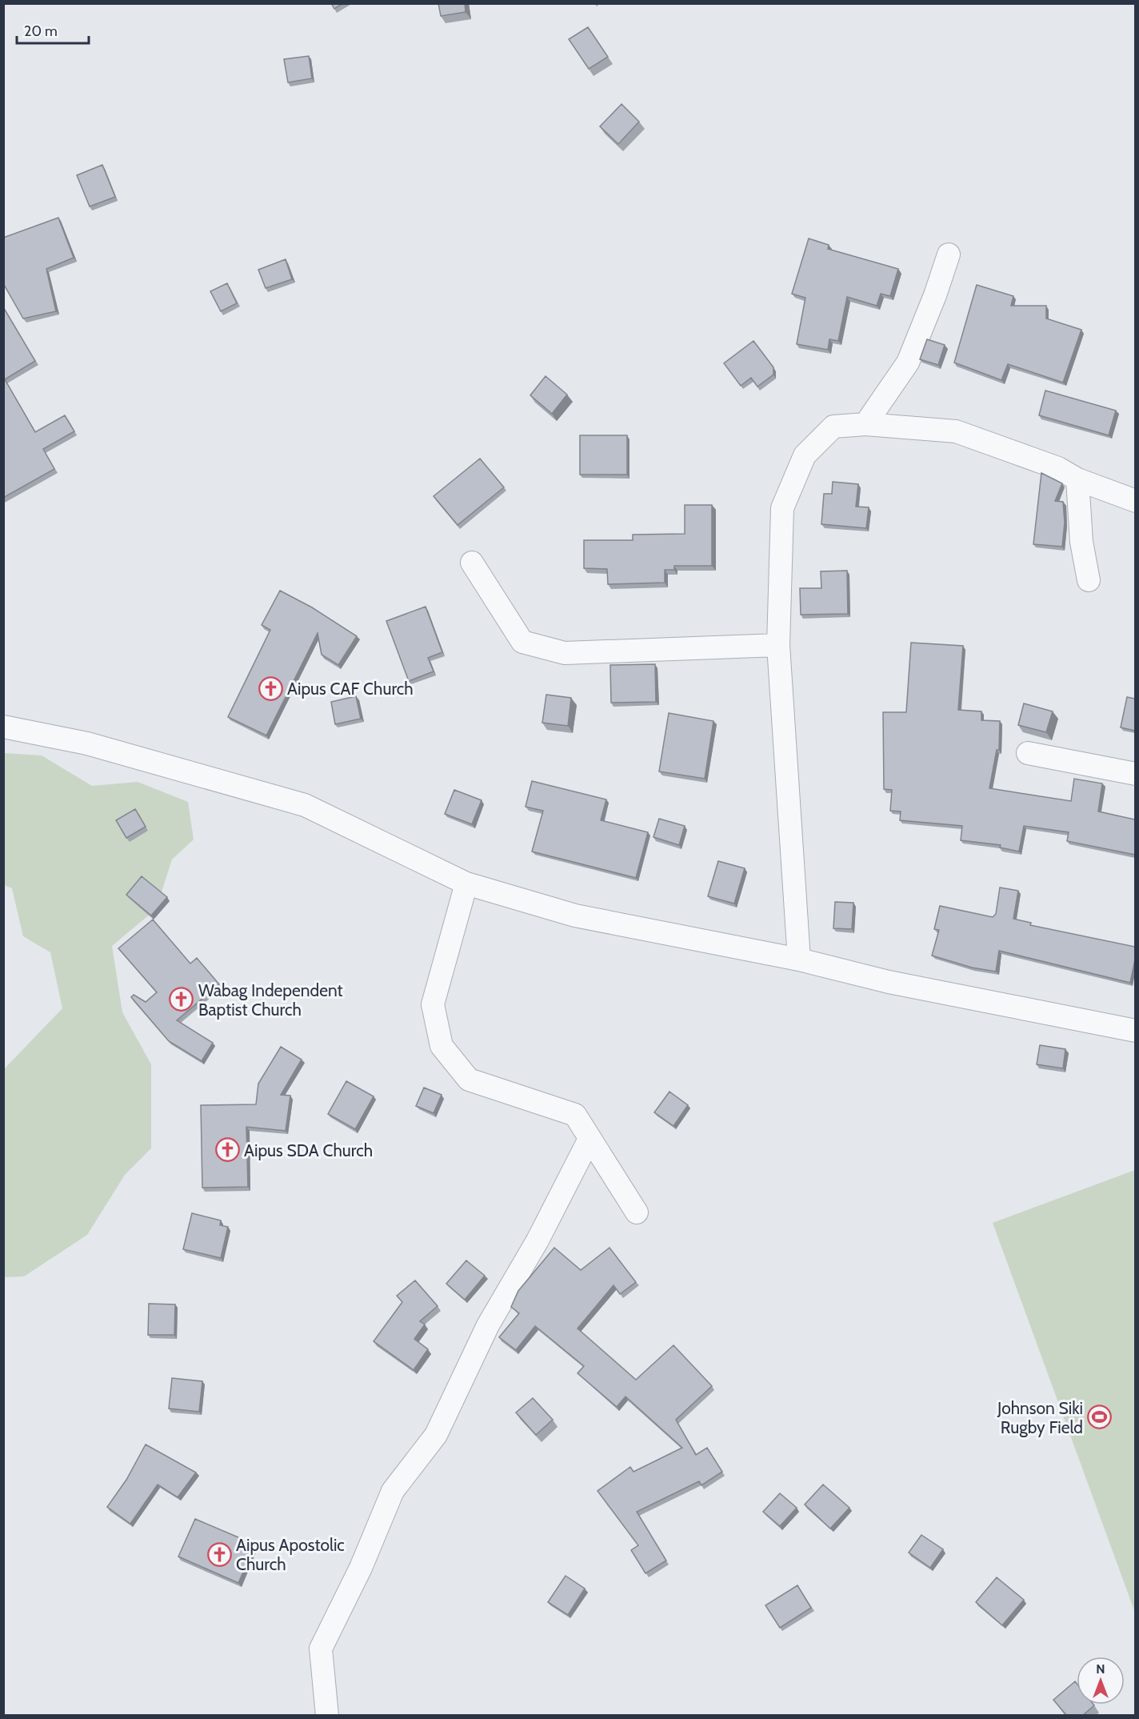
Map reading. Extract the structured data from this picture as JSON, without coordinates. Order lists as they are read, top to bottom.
{
  "places": {
    "church": [
      "Aipus CAF Church",
      "Wabag Independent Baptist Church",
      "Aipus SDA Church",
      "Aipus Apostolic Church"
    ],
    "sports": ["Johnson Siki Rugby Field"]
  },
  "scale_bar": "20 m",
  "north": "top"
}
